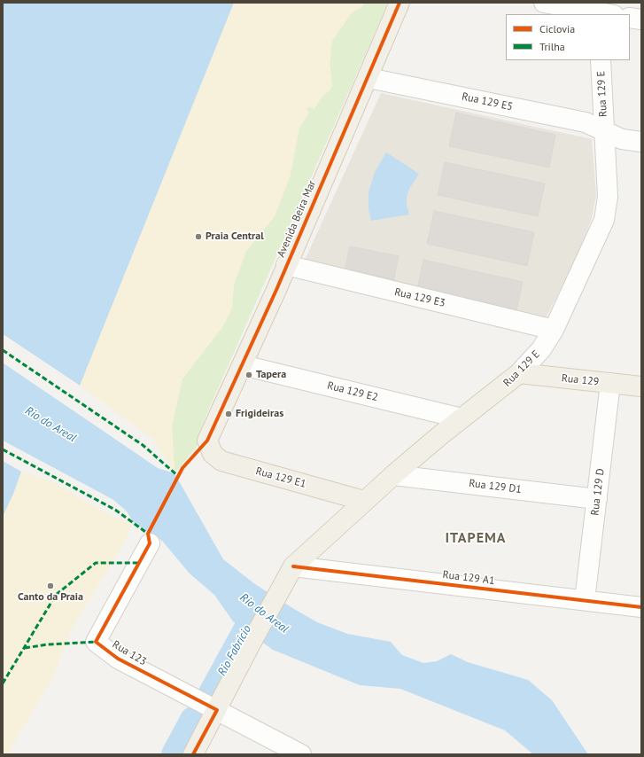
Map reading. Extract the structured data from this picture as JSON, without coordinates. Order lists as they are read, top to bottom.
{
  "streets": {
    "main road": [
      "Rua 129 E",
      "Avenida Beira Mar",
      "Rua 129",
      "Rua 129 E1"
    ],
    "street": [
      "Rua 129 E5",
      "Rua 129 E3",
      "Rua 129 E2",
      "Rua 129 D1",
      "Rua 129 D",
      "Rua 129 A1",
      "Rua 123"
    ]
  },
  "crossings": [
    ["Rua 129 E", "Rua 129 E5"],
    ["Rua 129 E", "Rua 129 E3"],
    ["Rua 129 E", "Rua 129"],
    ["Rua 129 E", "Rua 129 E2"],
    ["Rua 129 E", "Rua 129 E1"],
    ["Rua 129 E", "Rua 129 D1"],
    ["Rua 129 E", "Rua 129 A1"],
    ["Rua 129 E", "Rua 123"],
    ["Rua 129 E5", "Avenida Beira Mar"],
    ["Avenida Beira Mar", "Rua 129 E3"],
    ["Avenida Beira Mar", "Rua 129 E2"],
    ["Avenida Beira Mar", "Rua 129 E1"],
    ["Rua 129", "Rua 129 D"],
    ["Rua 129 D1", "Rua 129 D"],
    ["Rua 129 D", "Rua 129 A1"]
  ],
  "districts": ["ITAPEMA"],
  "water": ["Rio do Areal", "Rio Fabrício"],
  "places": [
    "Praia Central",
    "Tapera",
    "Frigideiras",
    "Canto da Praia"
  ],
  "legend": ["Ciclovia", "Trilha"]
}
